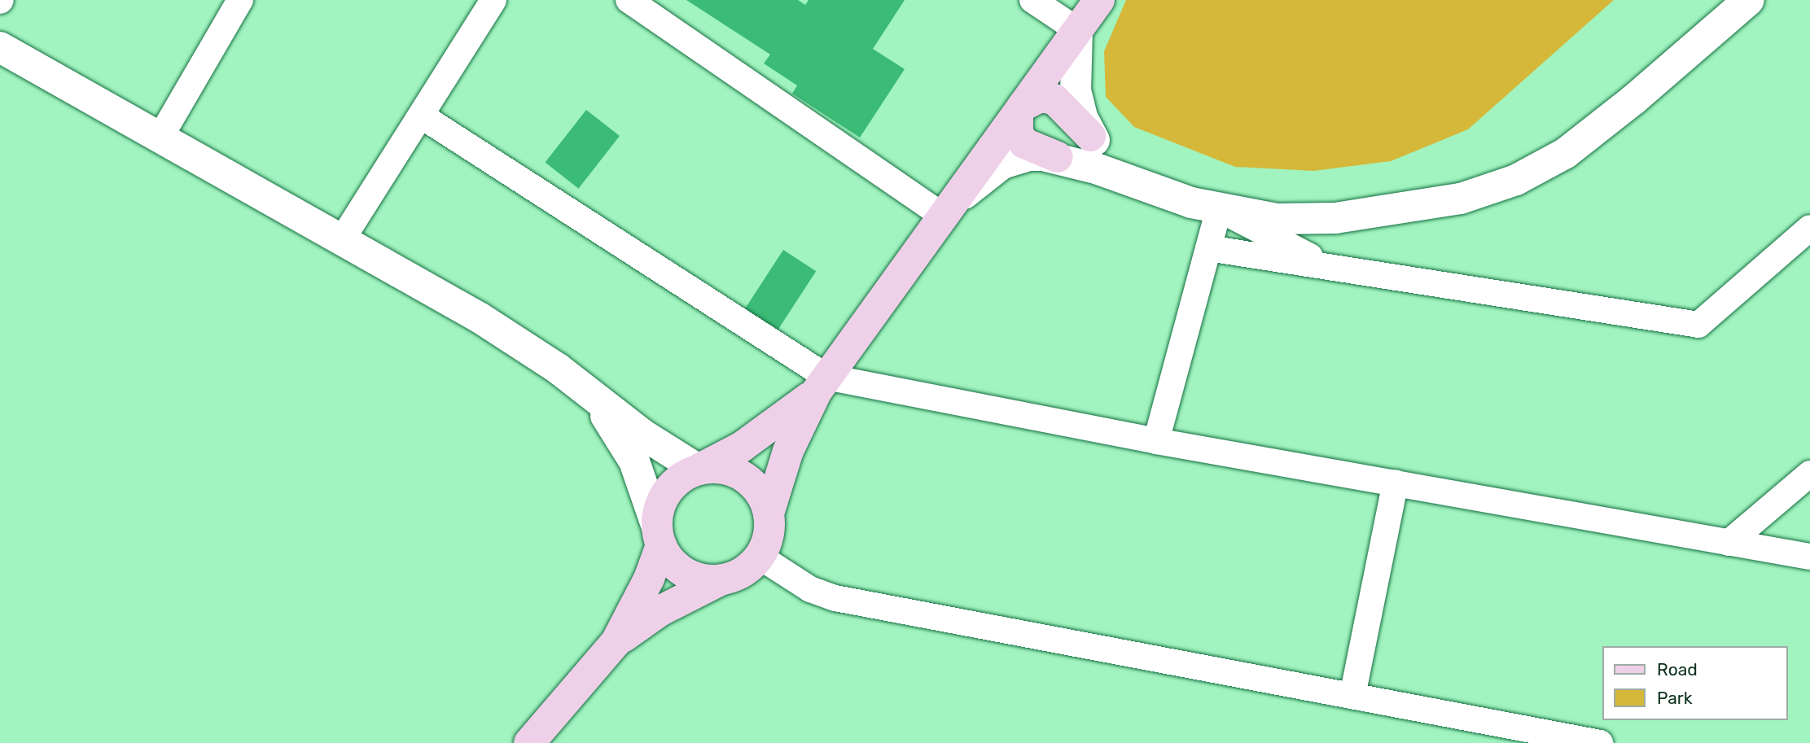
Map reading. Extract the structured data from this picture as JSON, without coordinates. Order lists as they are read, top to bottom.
{
  "legend": ["Road", "Park"]
}
